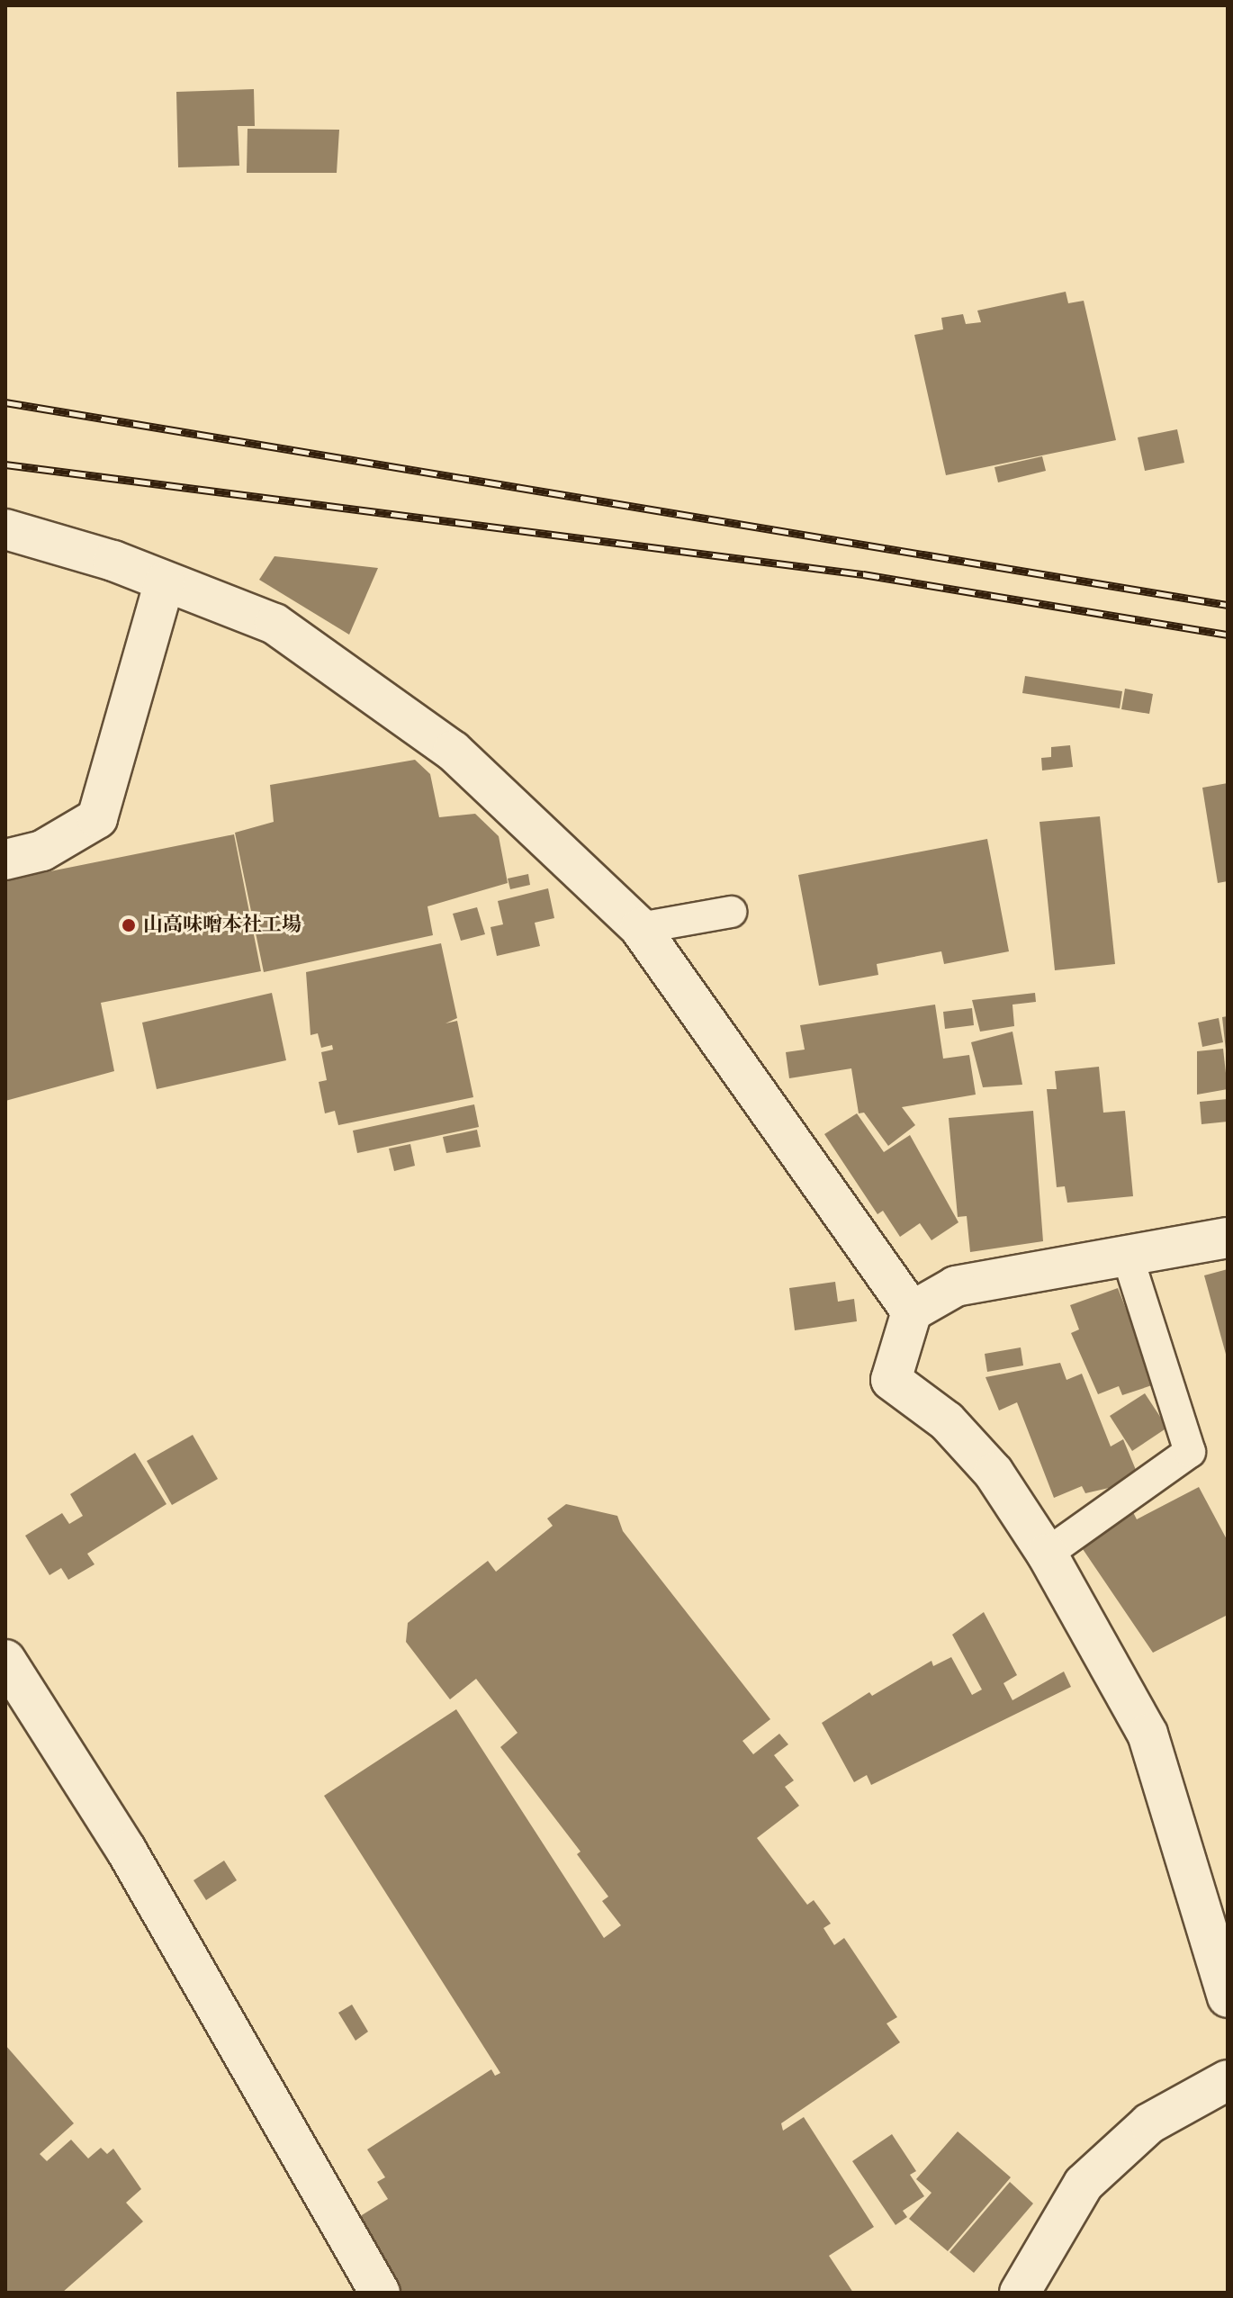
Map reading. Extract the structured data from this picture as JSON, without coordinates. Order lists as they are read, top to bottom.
{
  "places": ["山高味噌本社工場"]
}
